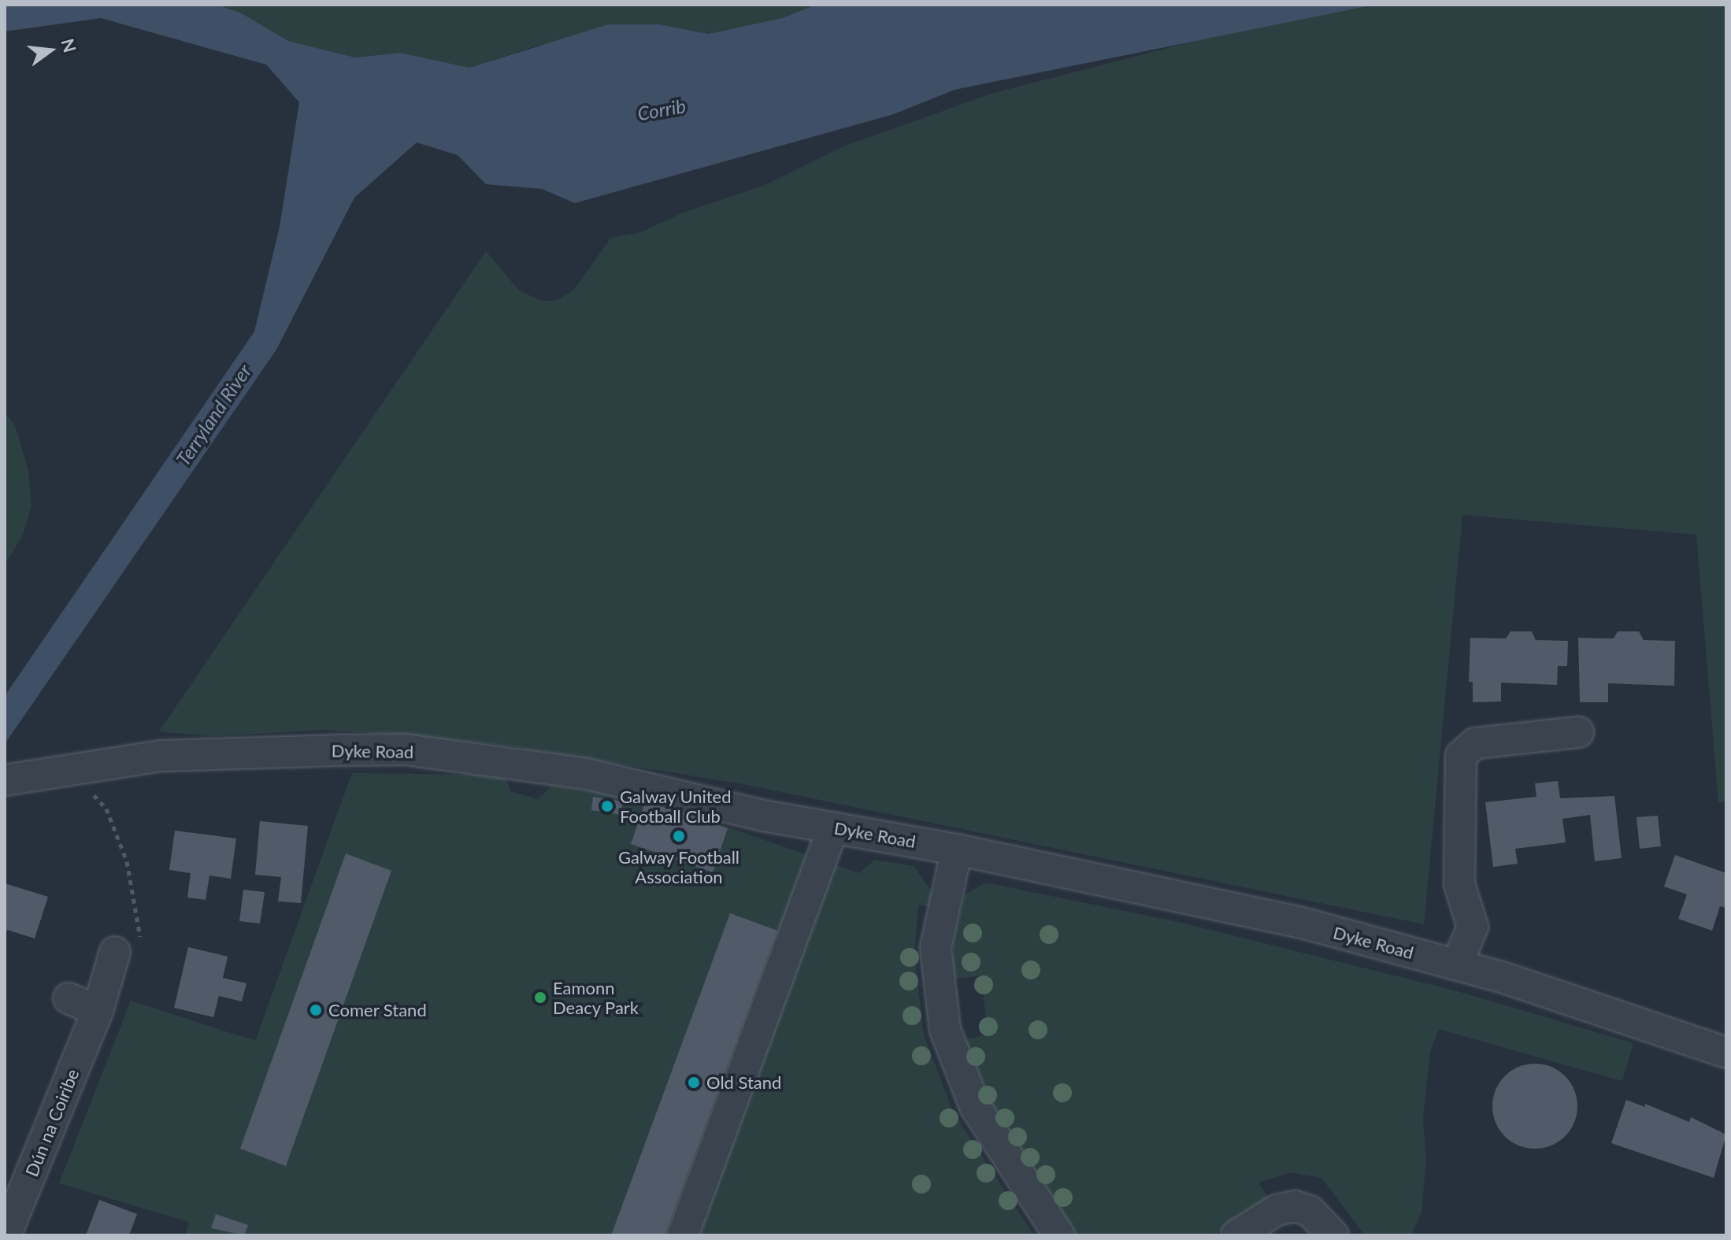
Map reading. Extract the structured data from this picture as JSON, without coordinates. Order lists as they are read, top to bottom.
{
  "streets": {
    "street": ["Dyke Road", "Dún na Coiribe"]
  },
  "water": ["Corrib", "Terryland River"],
  "places": [
    "Galway United Football Club",
    "Galway Football Association",
    "Eamonn Deacy Park",
    "Comer Stand",
    "Old Stand"
  ],
  "north": "right"
}
